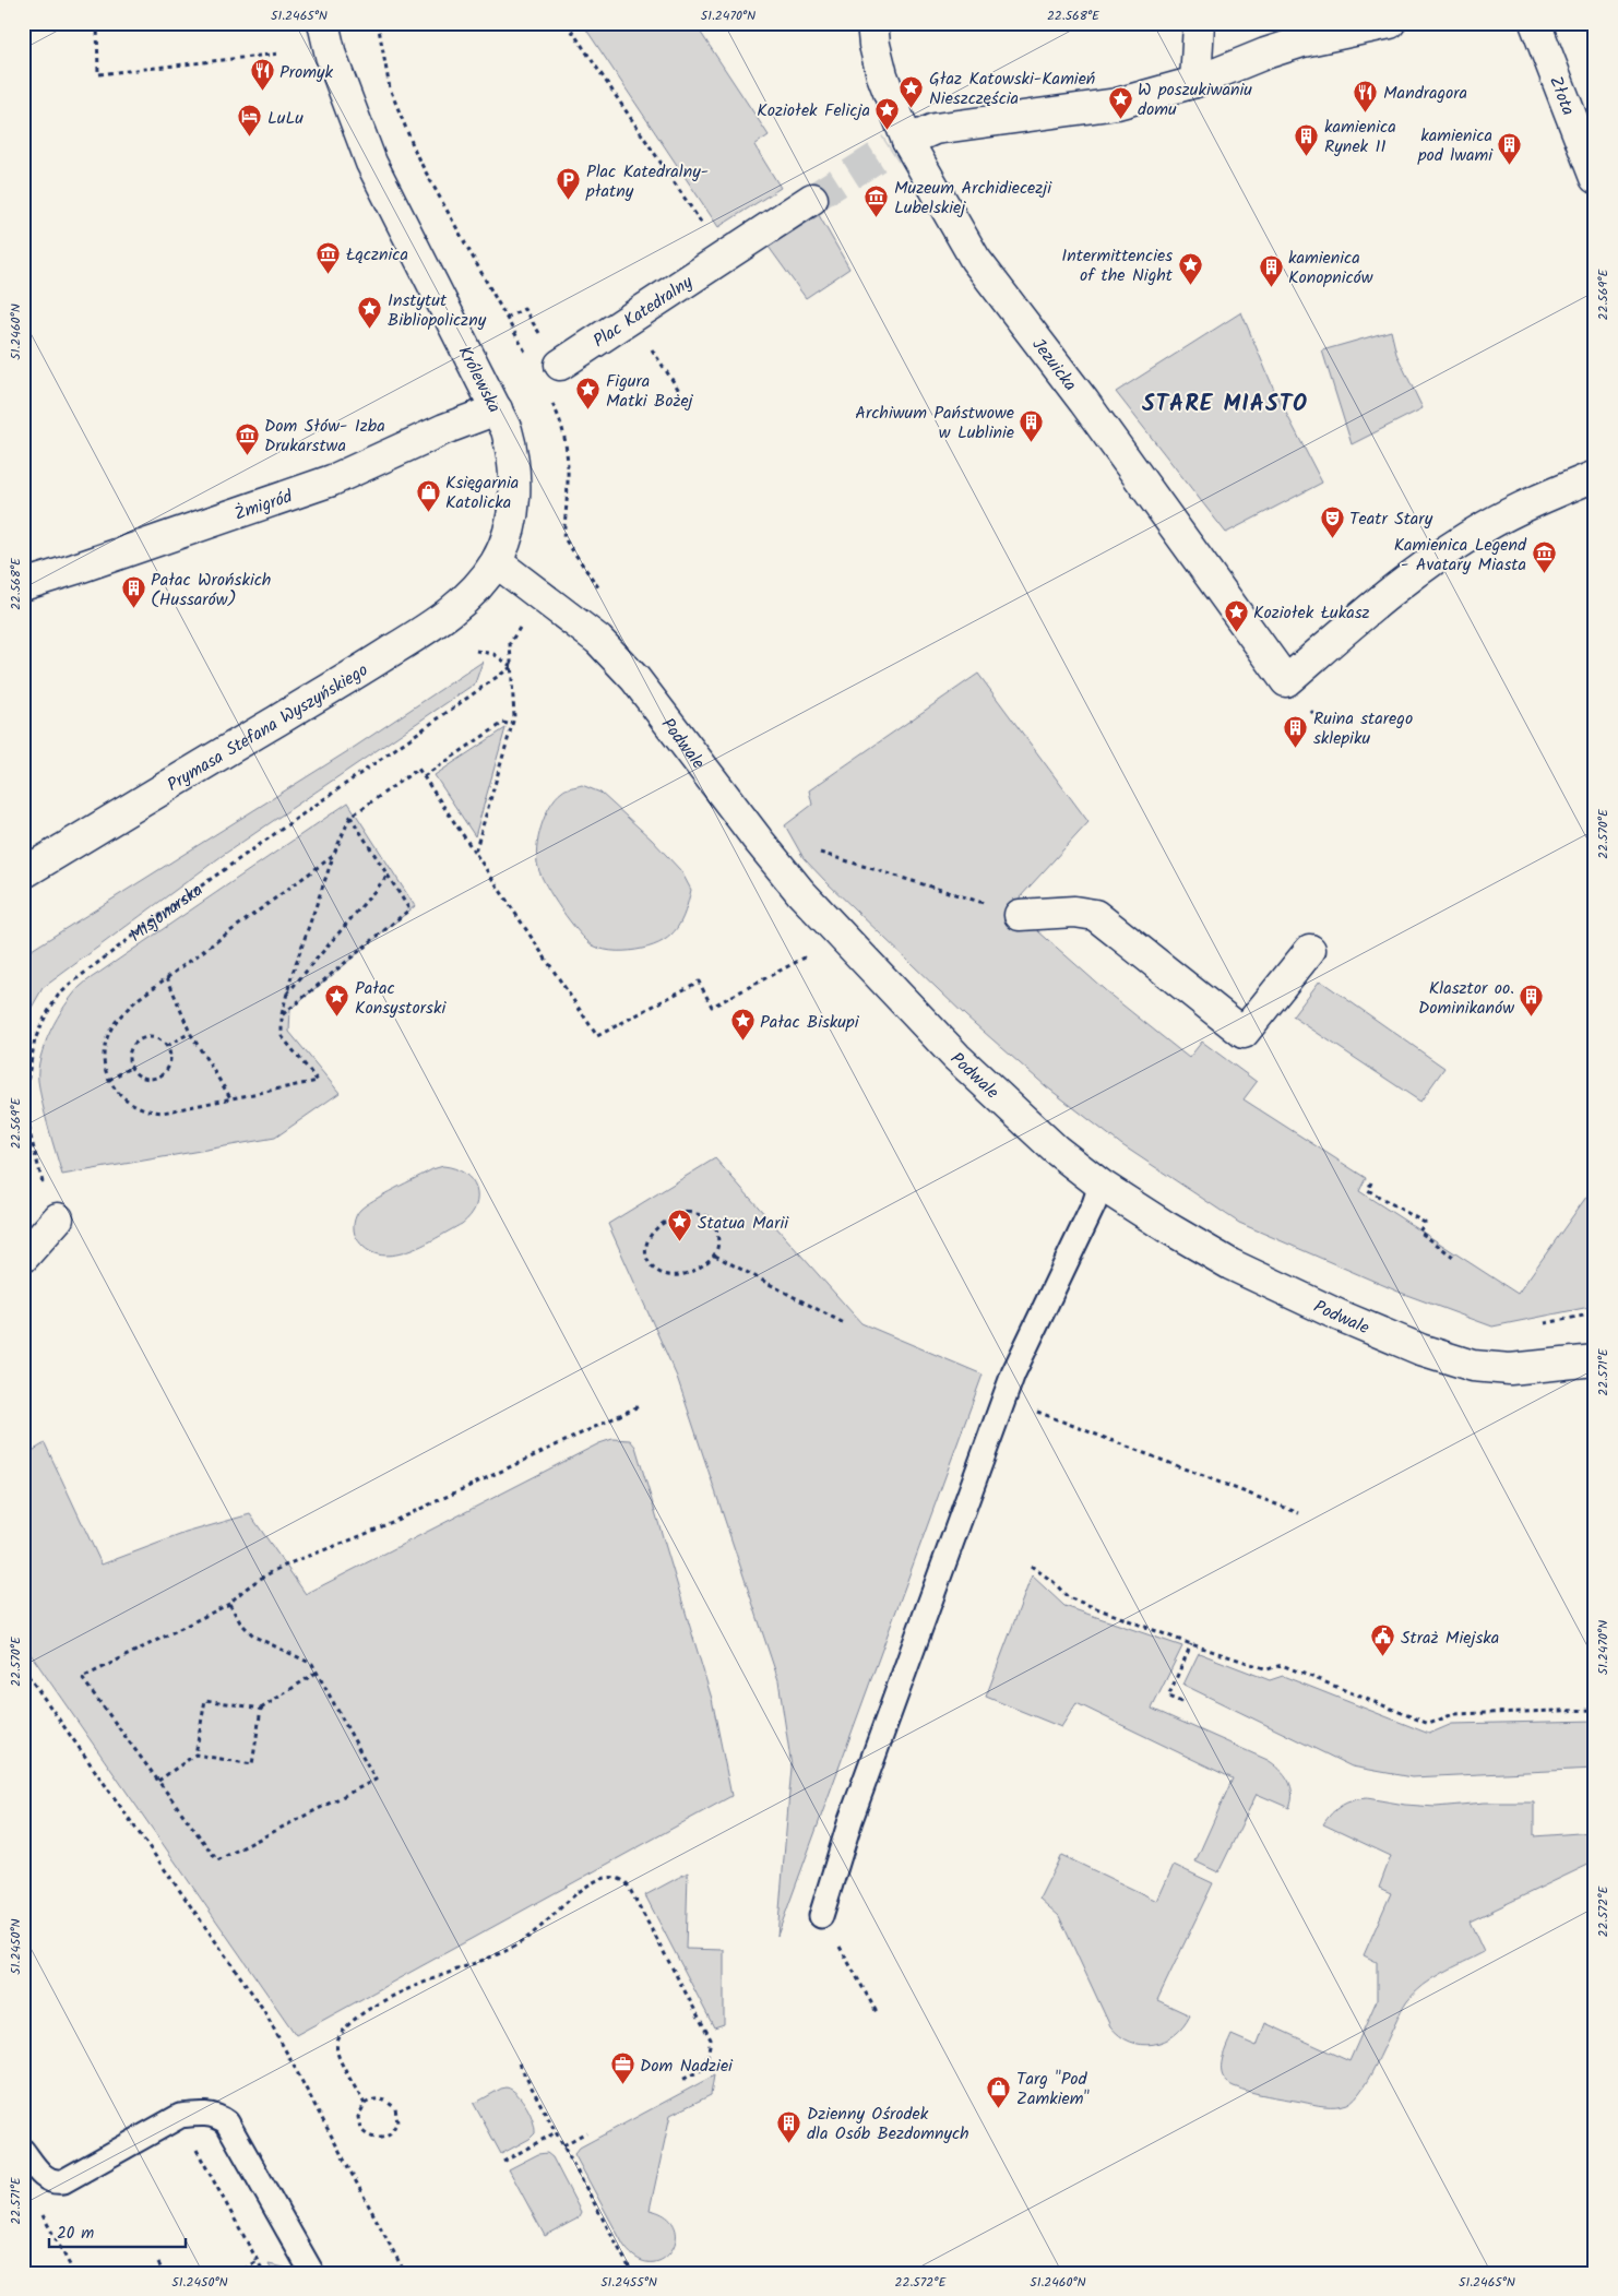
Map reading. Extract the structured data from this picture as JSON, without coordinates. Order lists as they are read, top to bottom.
{
  "streets": {
    "street": [
      "Złota",
      "Plac Katedralny",
      "Jezuicka",
      "Królewska",
      "Żmigród",
      "Prymasa Stefana Wyszyńskiego",
      "Podwale"
    ],
    "path": ["Misjonarska"]
  },
  "crossings": [
    ["Królewska", "Żmigród"],
    ["Królewska", "Prymasa Stefana Wyszyńskiego"],
    ["Królewska", "Podwale"],
    ["Prymasa Stefana Wyszyńskiego", "Podwale"]
  ],
  "districts": ["STARE MIASTO"],
  "places": {
    "restaurant": ["Promyk", "Mandragora"],
    "place": [
      "Głaz Katowski-Kamień Nieszczęścia",
      "W poszukiwaniu domu",
      "Koziołek Felicja",
      "Intermittencies of the Night",
      "Instytut Bibliopoliczny",
      "Figura Matki Bożej",
      "Koziołek Łukasz",
      "Pałac Konsystorski",
      "Pałac Biskupi",
      "Statua Marii"
    ],
    "hotel": ["LuLu"],
    "building": [
      "kamienica Rynek 11",
      "kamienica pod lwami",
      "kamienica Konopniców",
      "Archiwum Państwowe w Lublinie",
      "Pałac Wrońskich (Hussarów)",
      "Ruina starego sklepiku",
      "Klasztor oo. Dominikanów",
      "Dzienny Ośrodek dla Osób Bezdomnych"
    ],
    "parking": ["Plac Katedralny- płatny"],
    "museum": [
      "Muzeum Archidiecezji Lubelskiej",
      "Łącznica",
      "Dom Słów- Izba Drukarstwa",
      "Kamienica Legend - Avatary Miasta"
    ],
    "shop": ["Księgarnia Katolicka", "Targ \"Pod Zamkiem\""],
    "theatre": ["Teatr Stary"],
    "public building": ["Straż Miejska"],
    "office": ["Dom Nadziei"]
  },
  "scale_bar": "20 m",
  "coordinates": [
    "51.2465°N",
    "51.2470°N",
    "22.568°E",
    "22.569°E",
    "51.2460°N",
    "22.570°E",
    "22.571°E",
    "22.572°E",
    "51.2450°N",
    "51.2455°N"
  ]
}
